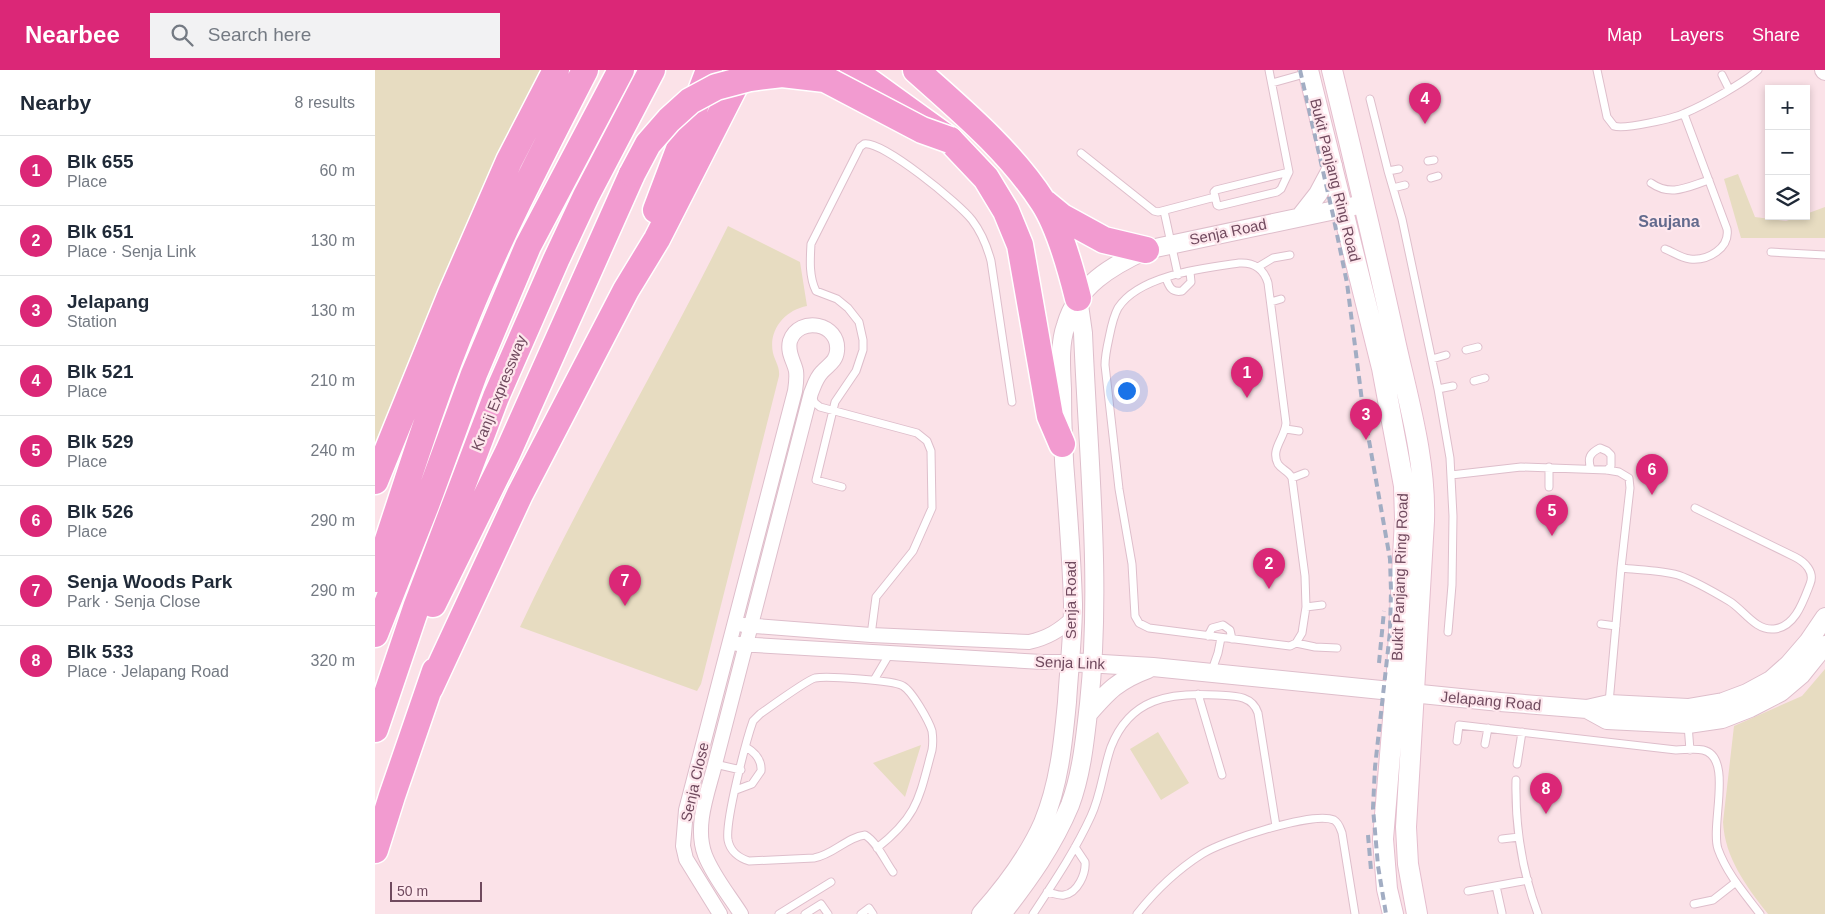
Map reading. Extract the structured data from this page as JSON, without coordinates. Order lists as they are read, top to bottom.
{
  "streets": {
    "highway": ["Kranji Expressway"],
    "main road": ["Bukit Panjang Ring Road"],
    "street": [
      "Senja Road",
      "Senja Link",
      "Jelapang Road",
      "Senja Close"
    ]
  },
  "crossings": [
    ["Bukit Panjang Ring Road", "Senja Road"],
    ["Bukit Panjang Ring Road", "Senja Link"],
    ["Bukit Panjang Ring Road", "Jelapang Road"],
    ["Senja Road", "Senja Link"],
    ["Senja Link", "Jelapang Road"],
    ["Senja Link", "Senja Close"]
  ],
  "districts": ["Saujana"],
  "scale_bar": "50 m",
  "page": {
    "header": "Nearbee",
    "search": "Search here",
    "nav": ["Map", "Layers", "Share"],
    "heading": ["Nearby", "8 results"],
    "pins": [
      "4",
      "1",
      "3",
      "6",
      "5",
      "2",
      "7",
      "8"
    ],
    "map_buttons": ["+", "−"],
    "list": [
      {
        "mark": "1",
        "name": "Blk 655",
        "note": "Place",
        "value": "60 m"
      },
      {
        "mark": "2",
        "name": "Blk 651",
        "note": "Place · Senja Link",
        "value": "130 m"
      },
      {
        "mark": "3",
        "name": "Jelapang",
        "note": "Station",
        "value": "130 m"
      },
      {
        "mark": "4",
        "name": "Blk 521",
        "note": "Place",
        "value": "210 m"
      },
      {
        "mark": "5",
        "name": "Blk 529",
        "note": "Place",
        "value": "240 m"
      },
      {
        "mark": "6",
        "name": "Blk 526",
        "note": "Place",
        "value": "290 m"
      },
      {
        "mark": "7",
        "name": "Senja Woods Park",
        "note": "Park · Senja Close",
        "value": "290 m"
      },
      {
        "mark": "8",
        "name": "Blk 533",
        "note": "Place · Jelapang Road",
        "value": "320 m"
      }
    ],
    "scale": "50 m"
  }
}
